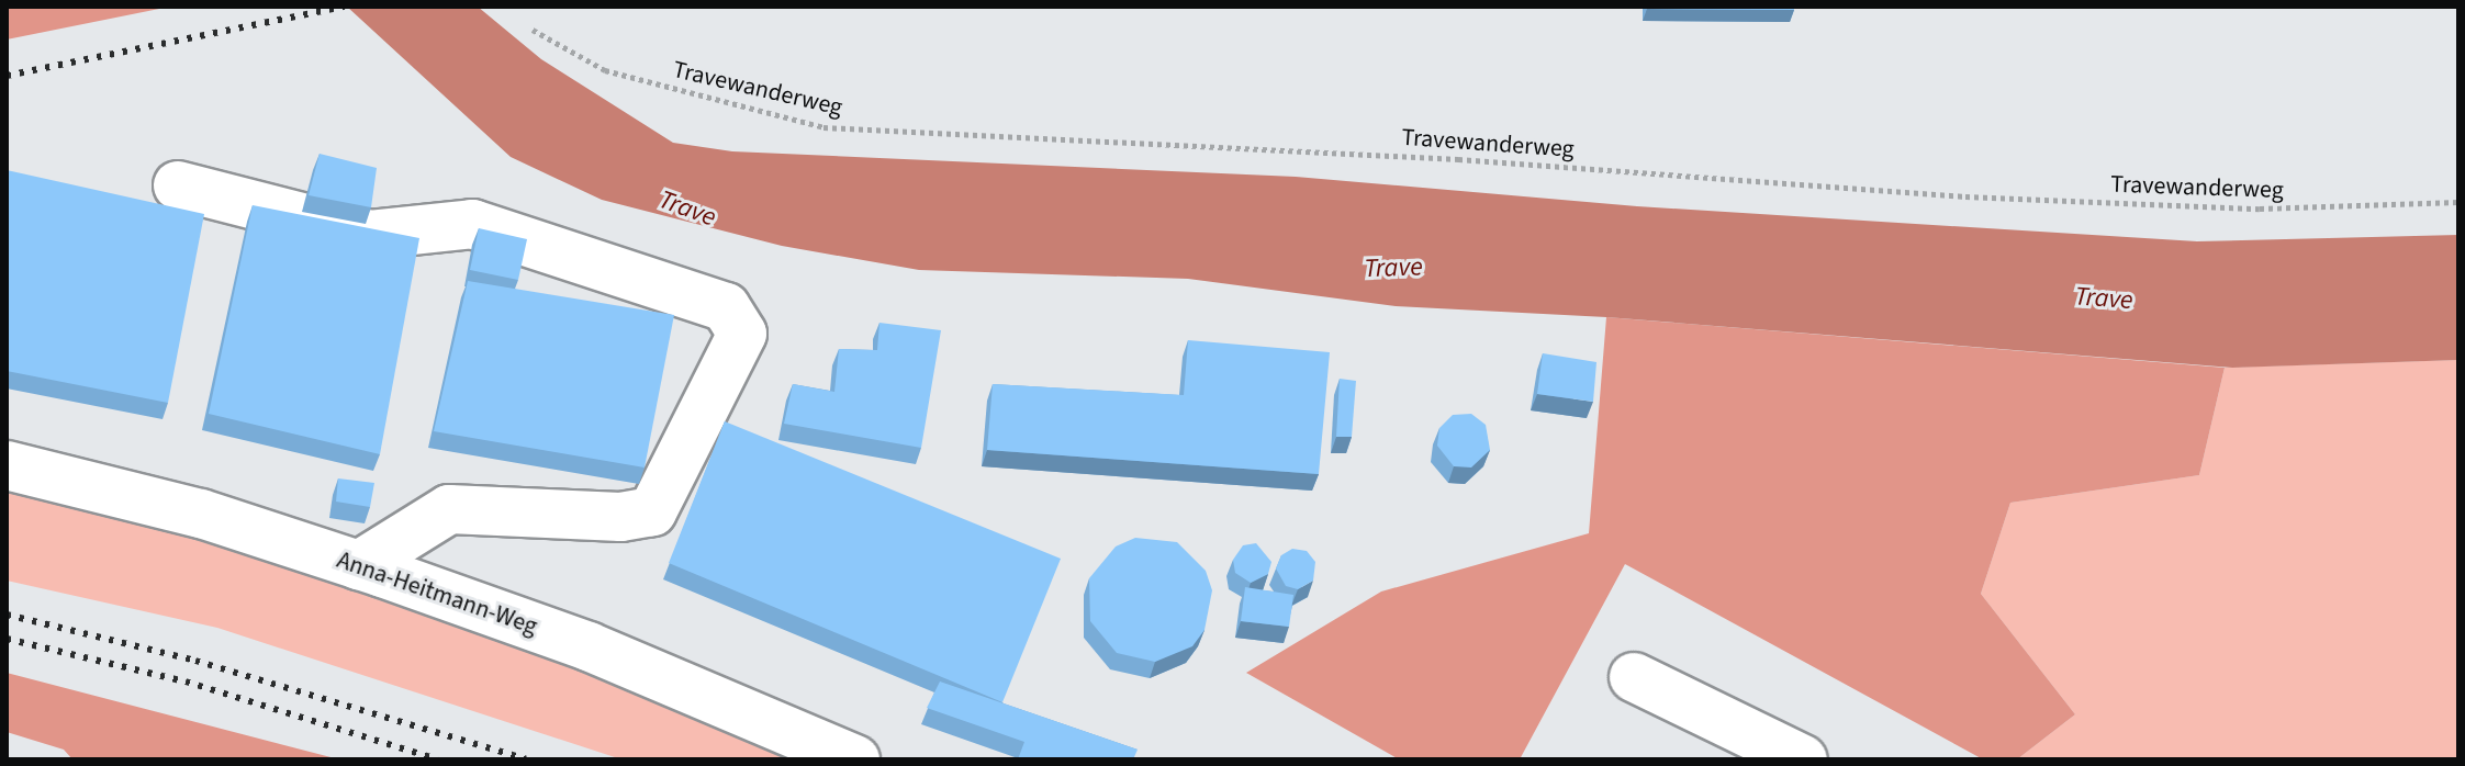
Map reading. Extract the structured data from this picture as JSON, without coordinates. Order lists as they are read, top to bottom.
{
  "streets": {
    "street": ["Anna-Heitmann-Weg"],
    "path": ["Travewanderweg"]
  },
  "water": ["Trave"]
}
